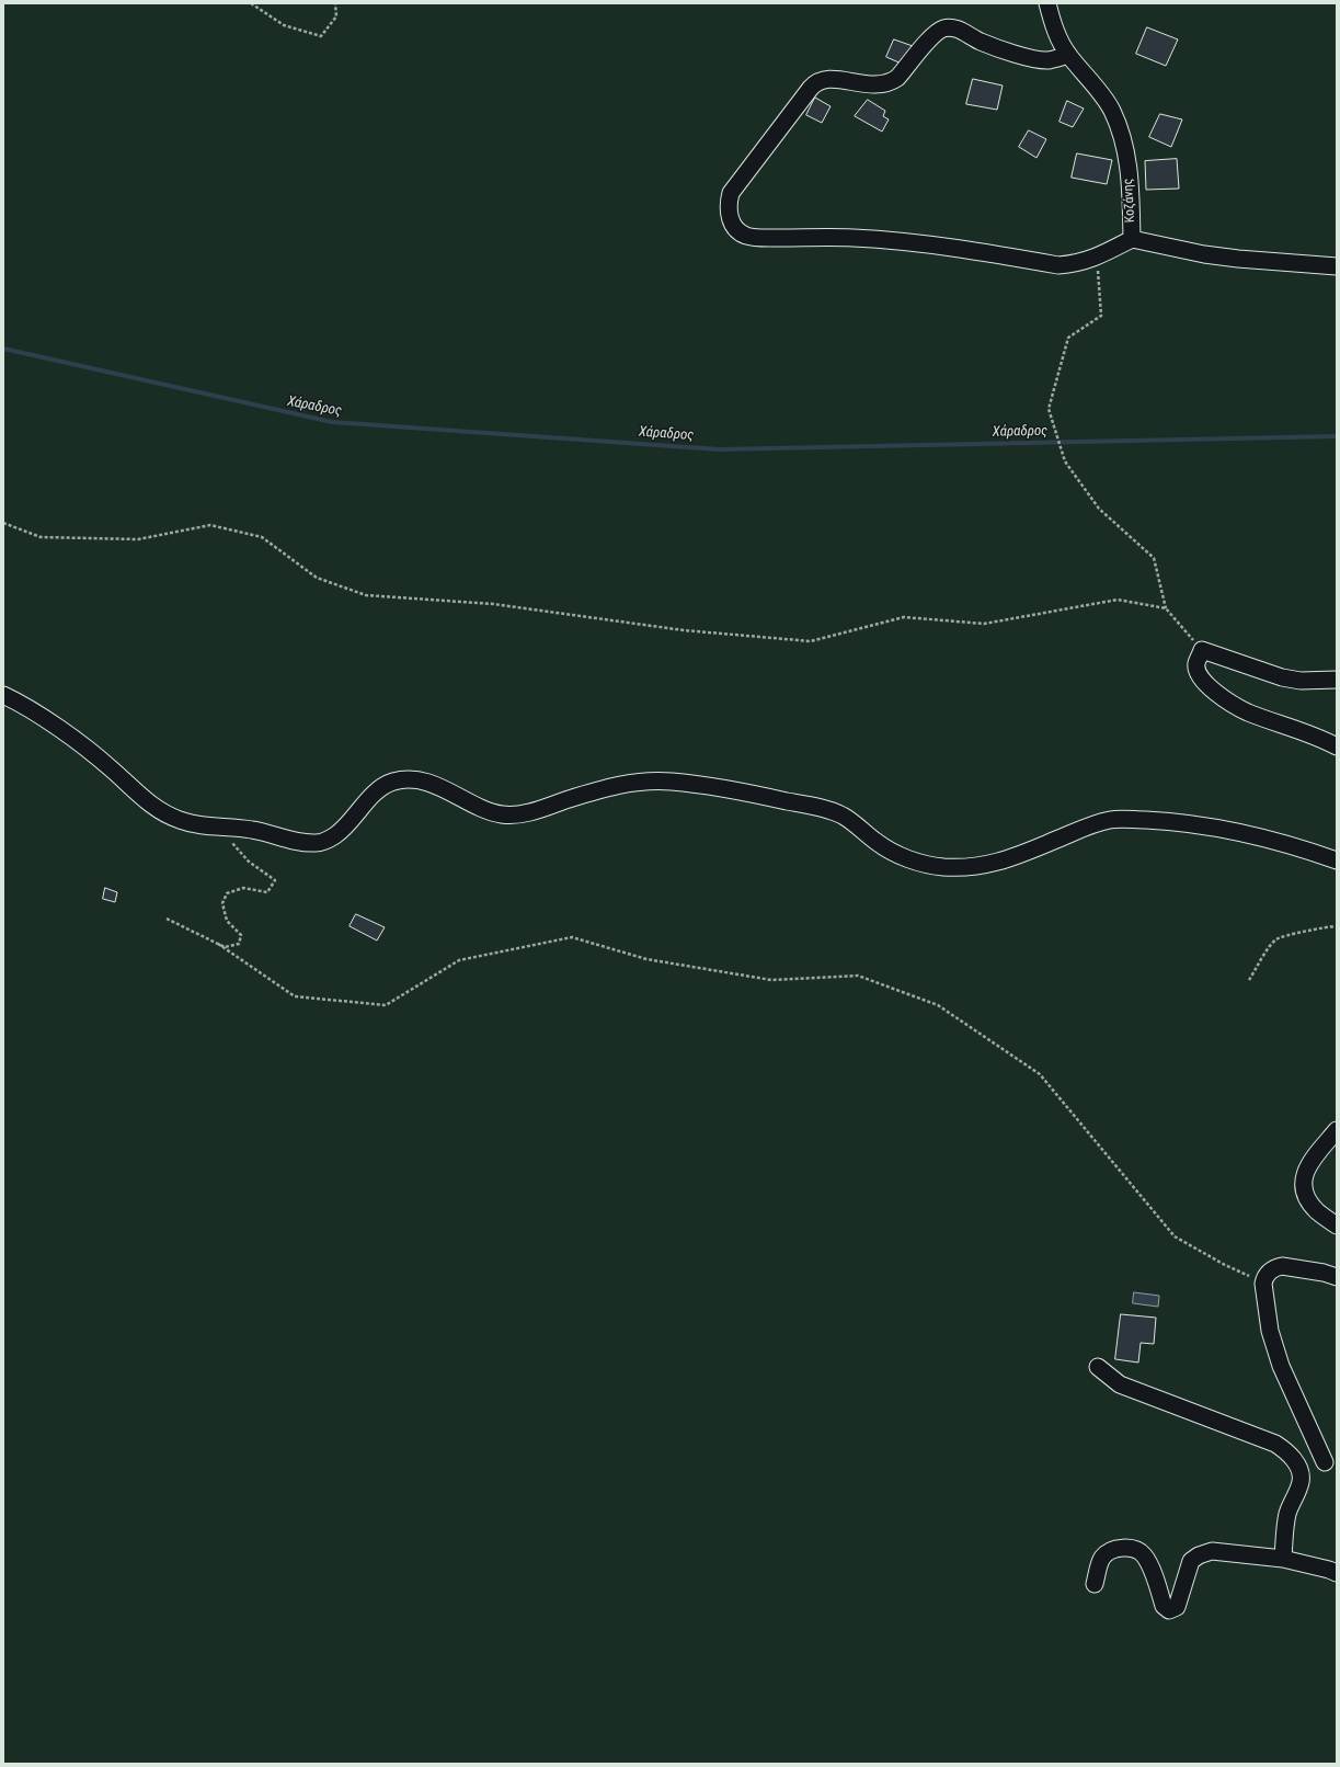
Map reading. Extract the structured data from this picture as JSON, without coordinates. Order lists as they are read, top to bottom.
{
  "streets": {
    "street": ["Κοζάνης"]
  },
  "water": ["Χάραδρος"]
}
